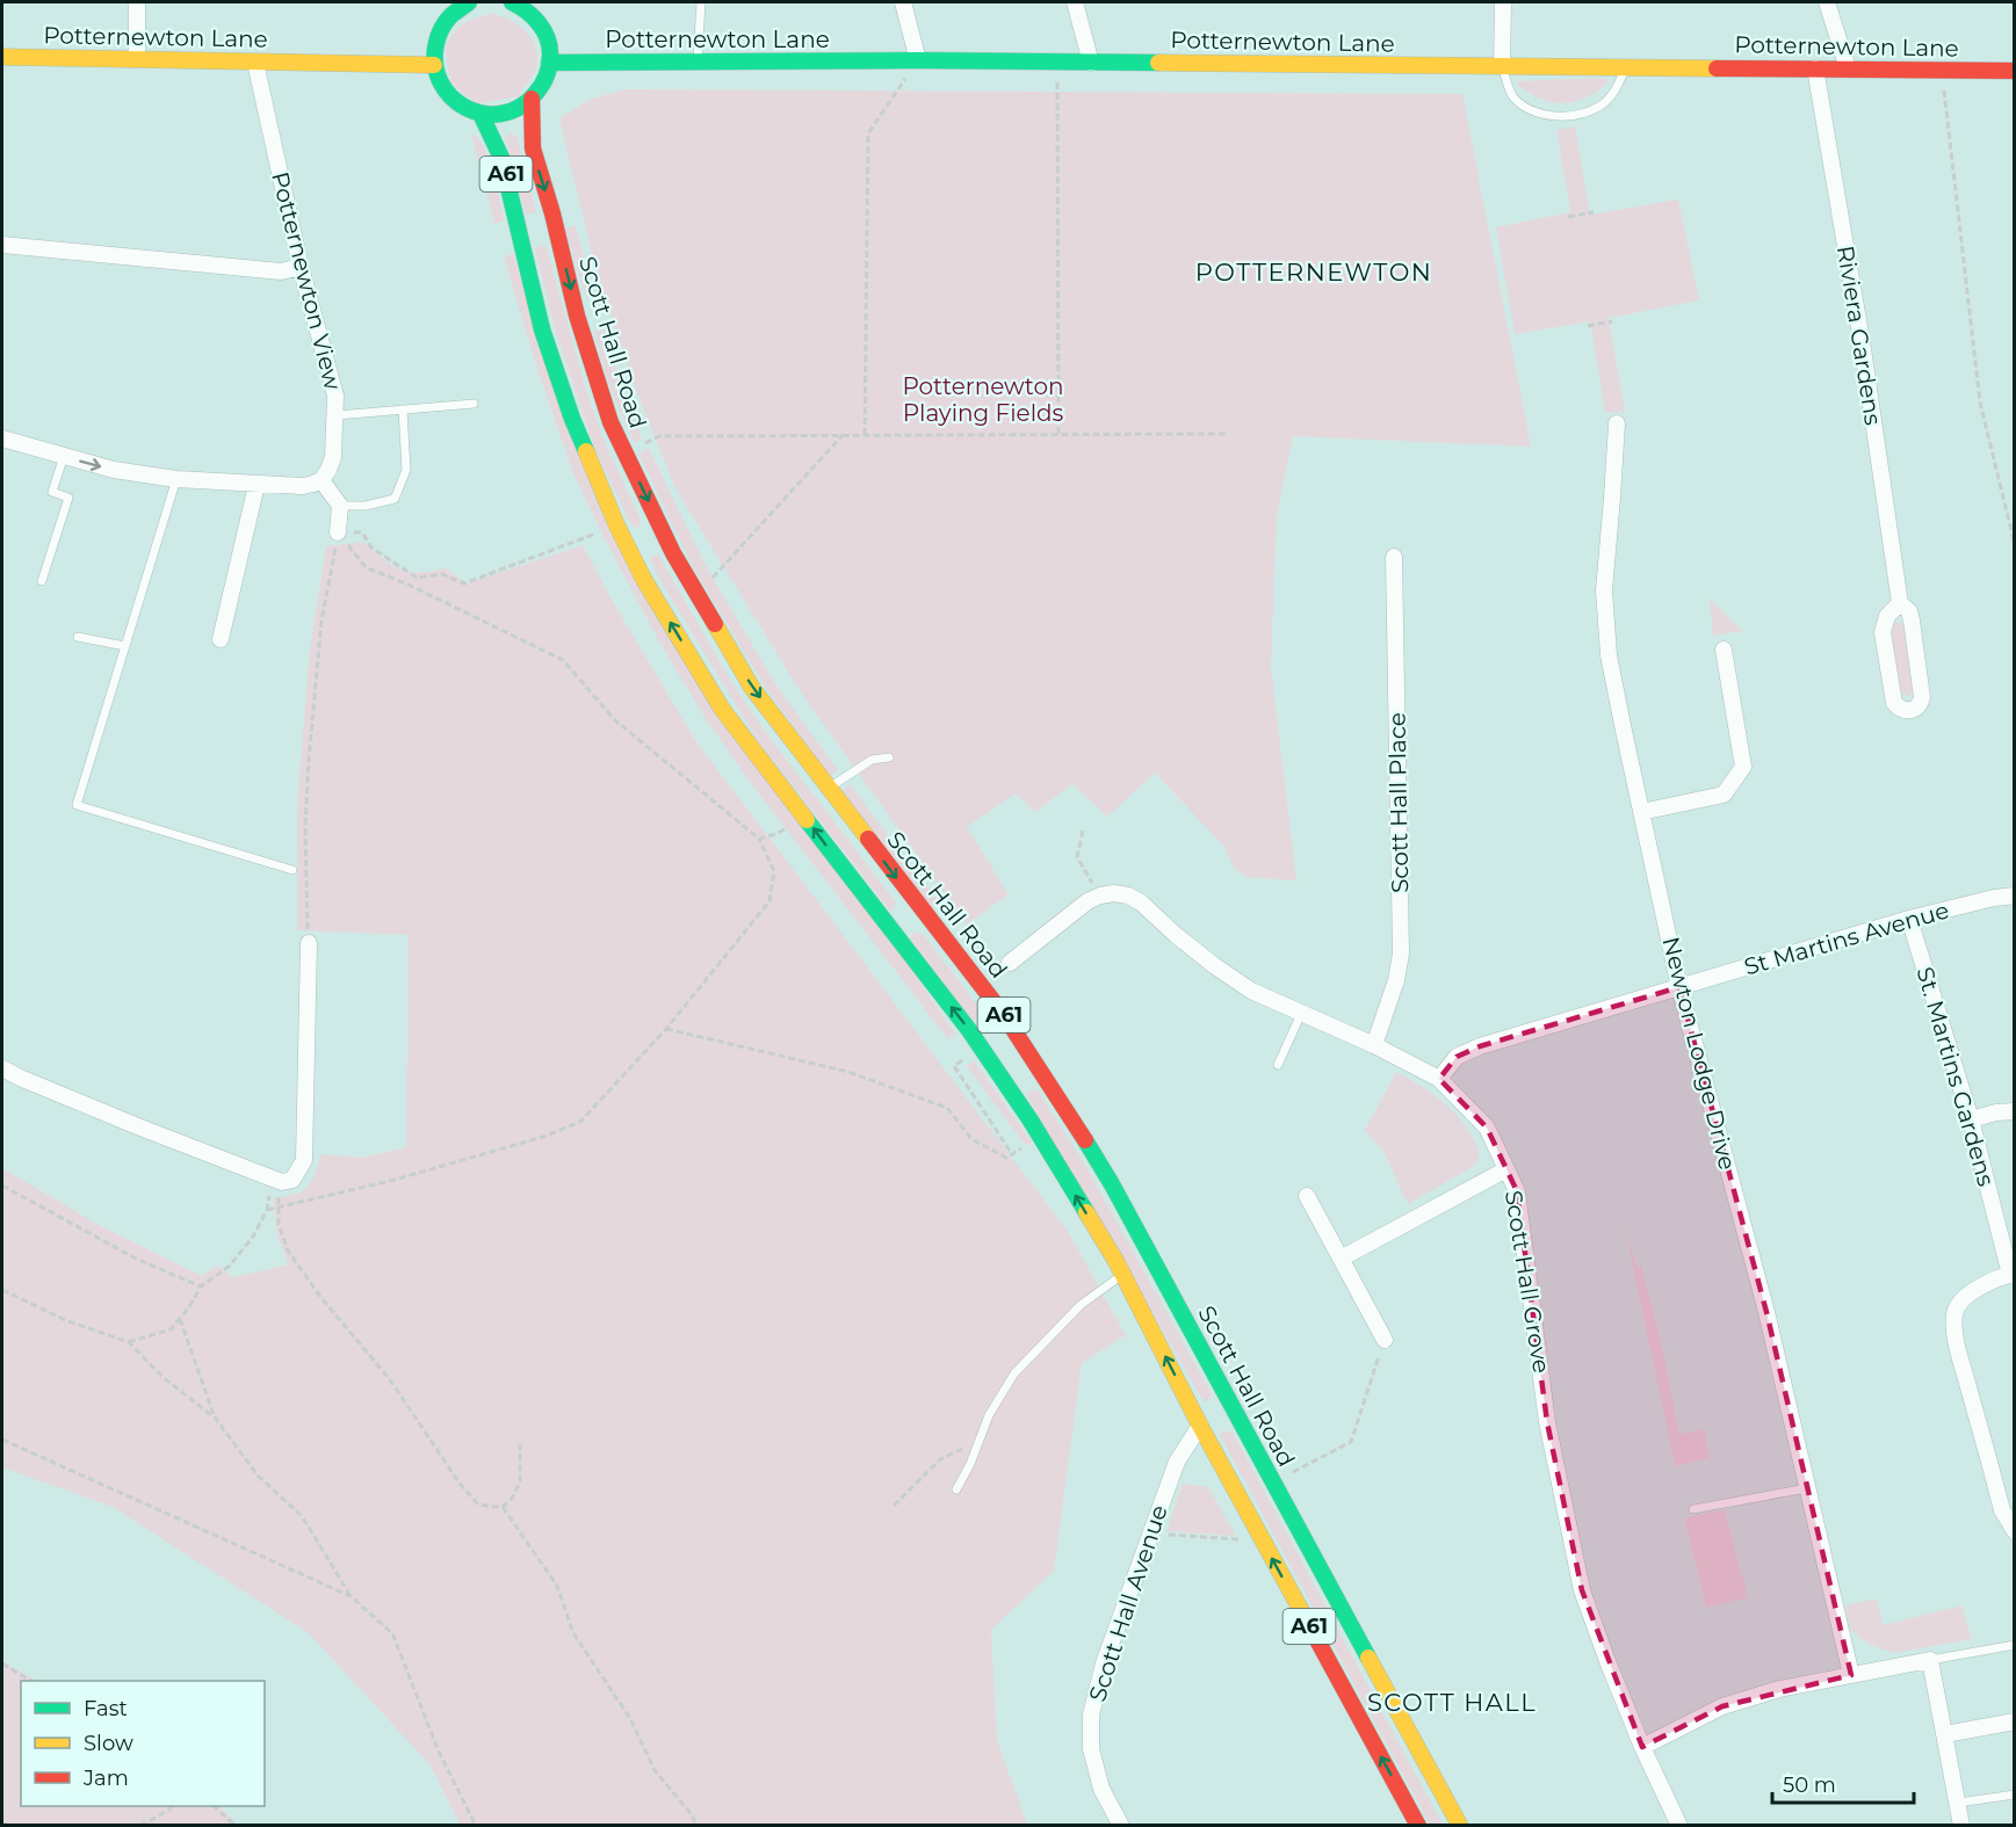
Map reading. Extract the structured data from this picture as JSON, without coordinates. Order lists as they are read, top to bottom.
{
  "streets": {
    "main road": ["Potternewton Lane", "A61", "Scott Hall Road"],
    "street": [
      "Potternewton View",
      "Riviera Gardens",
      "Scott Hall Place",
      "St Martins Avenue",
      "Newton Lodge Drive",
      "St. Martins Gardens",
      "Scott Hall Grove",
      "Scott Hall Avenue"
    ]
  },
  "crossings": [
    ["Potternewton Lane", "A61"],
    ["Potternewton Lane", "Potternewton View"],
    ["Potternewton Lane", "Riviera Gardens"],
    ["A61", "Scott Hall Road"],
    ["Scott Hall Road", "Scott Hall Avenue"],
    ["Scott Hall Place", "Scott Hall Grove"],
    ["St Martins Avenue", "Newton Lodge Drive"],
    ["St Martins Avenue", "St. Martins Gardens"],
    ["St Martins Avenue", "Scott Hall Grove"]
  ],
  "districts": ["POTTERNEWTON", "SCOTT HALL"],
  "parks": ["Potternewton Playing Fields"],
  "legend": ["Fast", "Slow", "Jam"],
  "scale_bar": "50 m"
}
